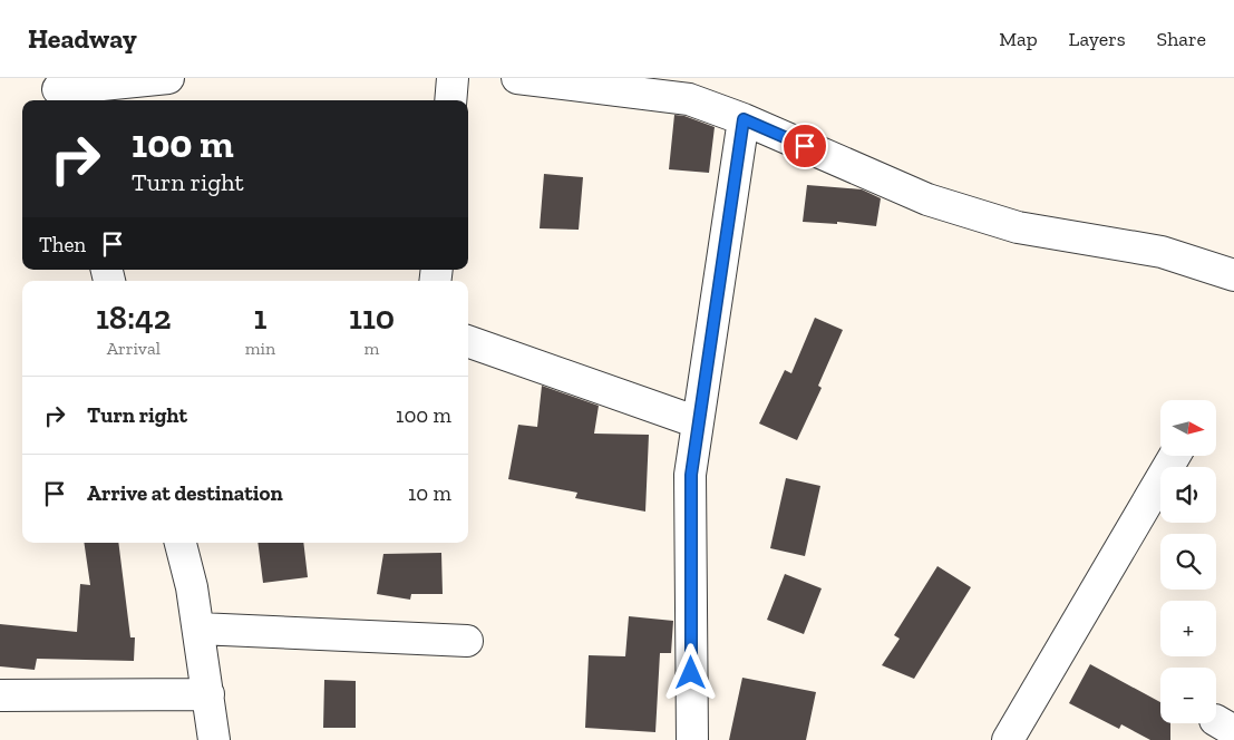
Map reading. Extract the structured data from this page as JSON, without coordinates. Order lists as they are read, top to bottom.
{
  "north": "right",
  "page": {
    "header": "Headway",
    "nav": ["Map", "Layers", "Share"],
    "turn": ["100 m", "Turn right"],
    "then": "Then",
    "eta": [
      "18:42",
      "Arrival",
      "1",
      "min",
      "110",
      "m"
    ],
    "list": [
      {
        "name": "Turn right",
        "value": "100 m"
      },
      {
        "name": "Arrive at destination",
        "value": "10 m"
      }
    ],
    "map_buttons": ["+", "−"]
  }
}
